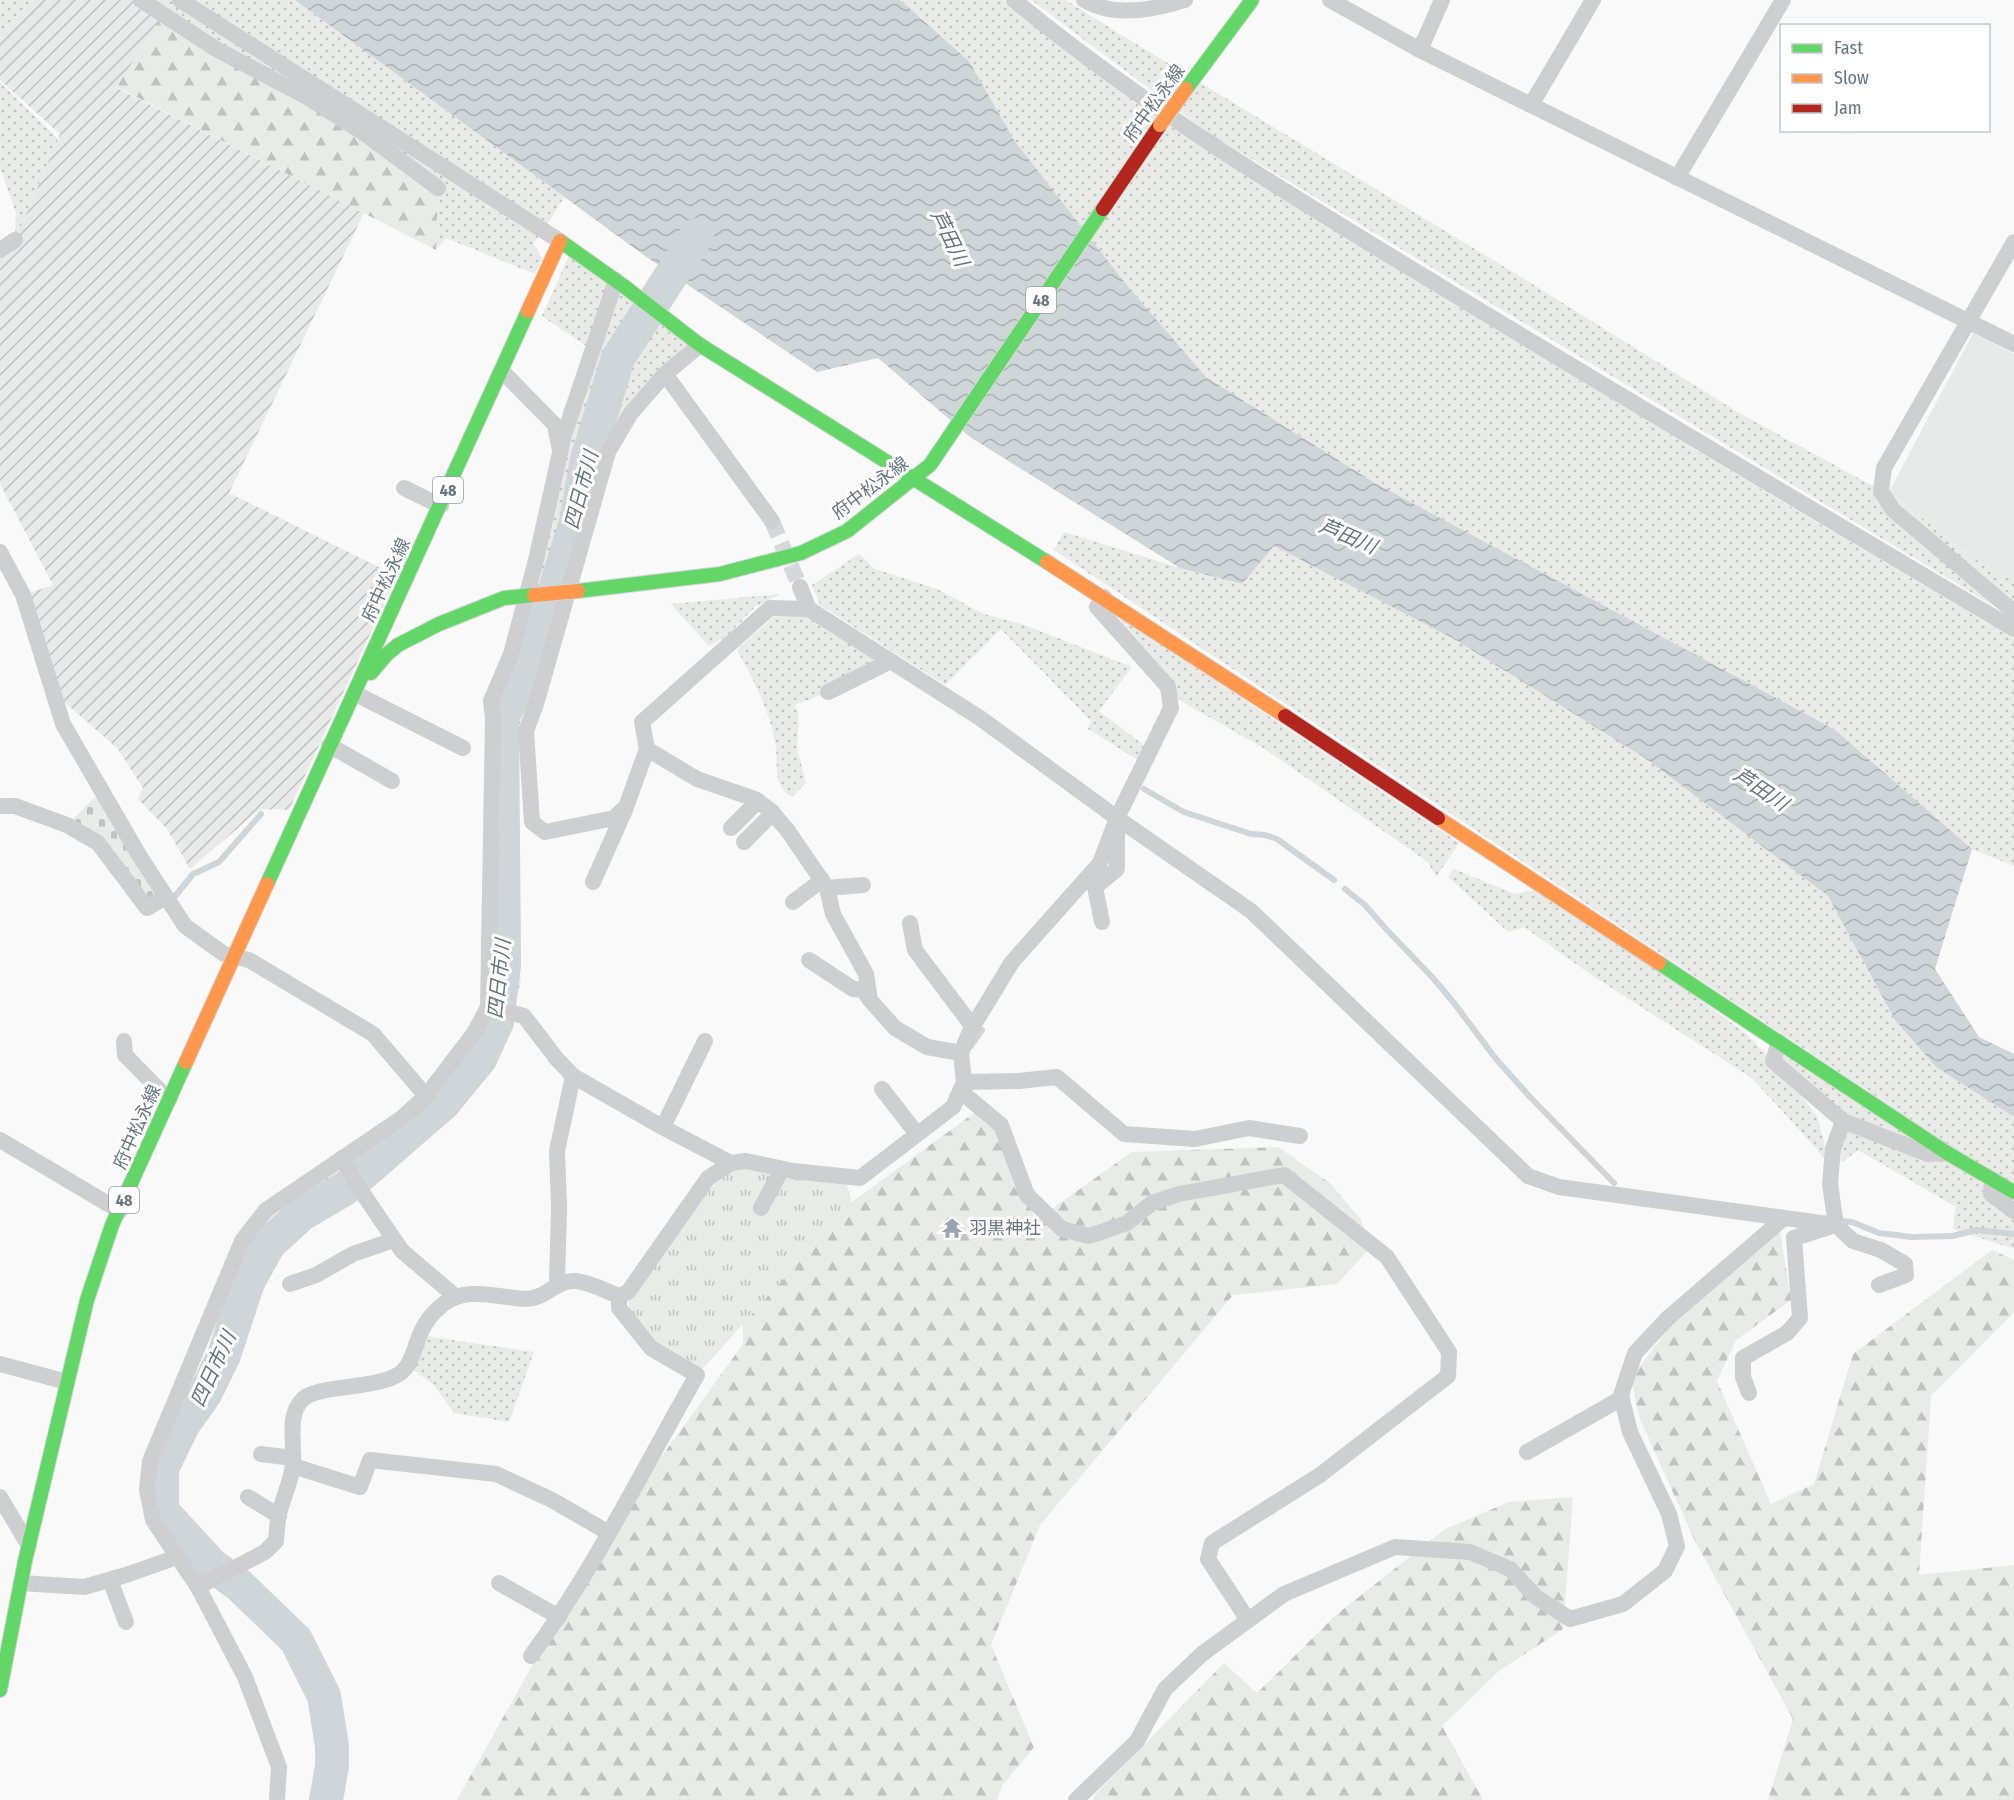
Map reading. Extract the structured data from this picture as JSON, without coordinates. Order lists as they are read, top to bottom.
{
  "streets": {
    "main road": ["府中松永線", "48"]
  },
  "water": ["芦田川", "四日市川"],
  "places": {
    "temple": ["羽黒神社"]
  },
  "legend": ["Fast", "Slow", "Jam"]
}
